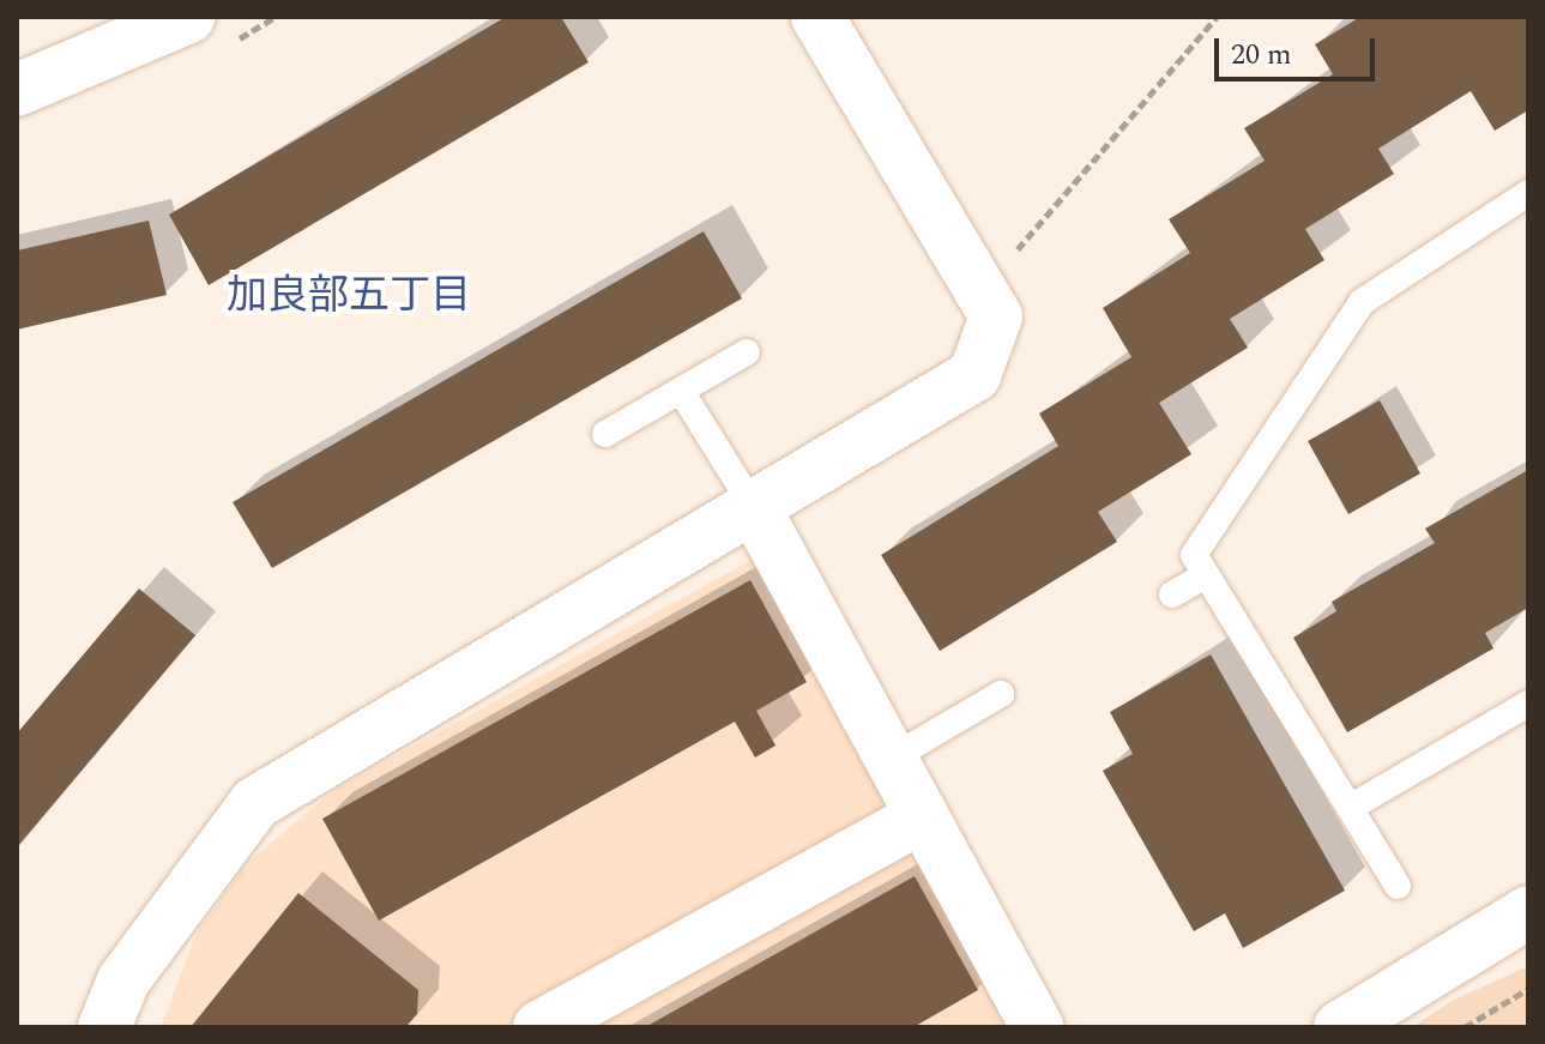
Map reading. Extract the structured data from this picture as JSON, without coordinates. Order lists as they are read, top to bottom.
{
  "districts": ["加良部五丁目"],
  "scale_bar": "20 m"
}
